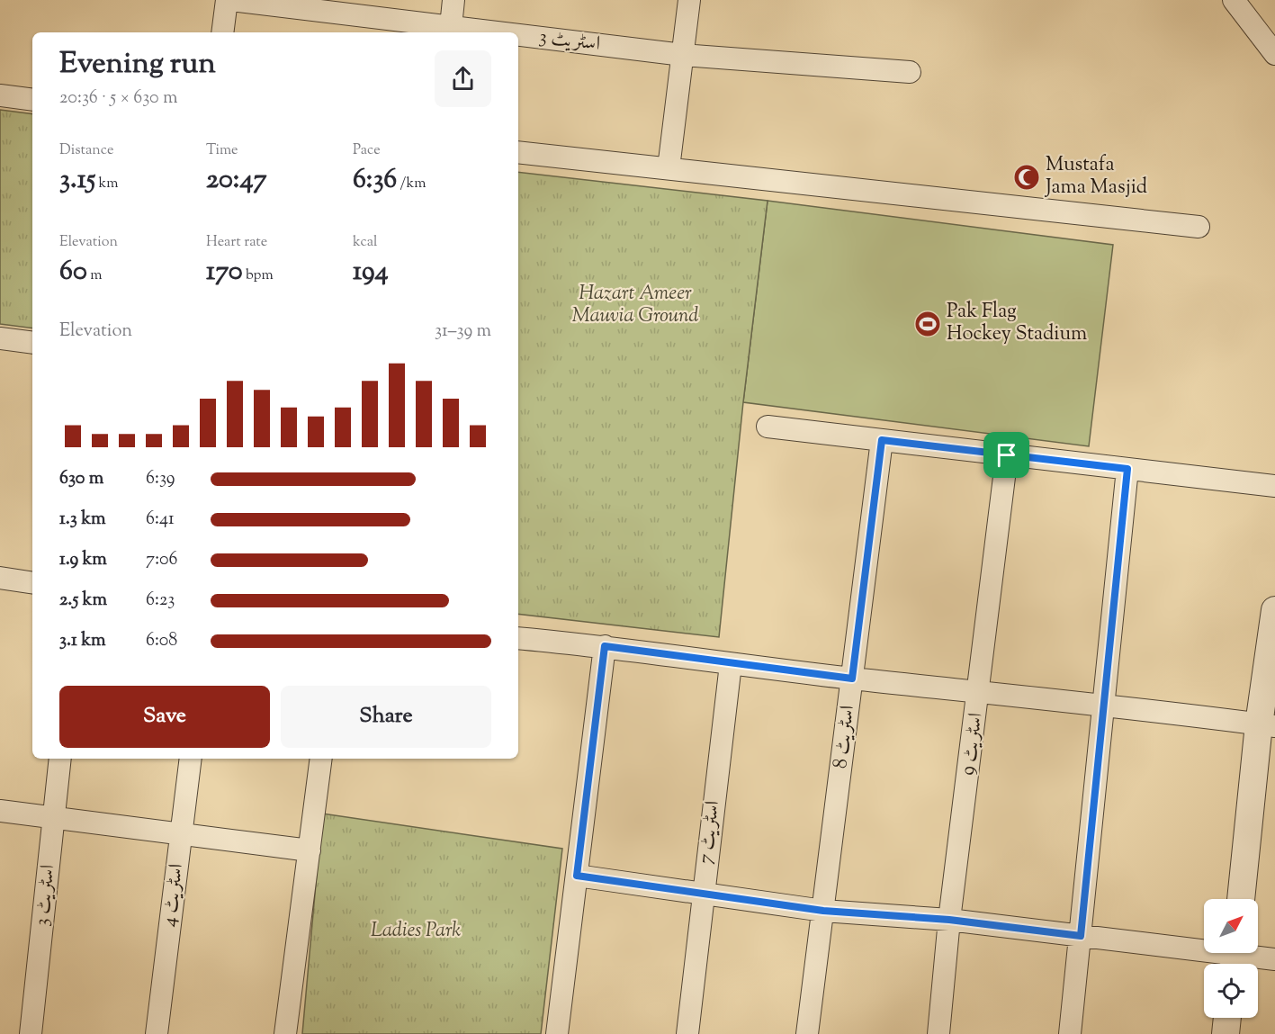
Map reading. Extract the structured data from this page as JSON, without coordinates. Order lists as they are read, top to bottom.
{
  "streets": {
    "street": [
      "اسٹریٹ 3",
      "اسٹریٹ 8",
      "اسٹریٹ 9",
      "اسٹریٹ 7",
      "اسٹریٹ 4"
    ]
  },
  "parks": ["Hazart Ameer Mauvia Ground", "Ladies Park"],
  "places": {
    "mosque": ["Mustafa Jama Masjid"],
    "sports": ["Pak Flag Hockey Stadium"]
  },
  "north": "top right",
  "page": {
    "heading": ["Evening run", "20:36 · 5 × 630 m"],
    "stats": [
      ["Distance", "3.15 km"],
      ["Time", "20:47"],
      ["Pace", "6:36 /km"],
      ["Elevation", "60 m"],
      ["Heart rate", "170 bpm"],
      ["kcal", "194"]
    ],
    "chart": ["Elevation", "31–39 m"],
    "list": [
      {
        "name": "630 m",
        "note": "6:39"
      },
      {
        "name": "1.3 km",
        "note": "6:41"
      },
      {
        "name": "1.9 km",
        "note": "7:06"
      },
      {
        "name": "2.5 km",
        "note": "6:23"
      },
      {
        "name": "3.1 km",
        "note": "6:08"
      }
    ],
    "buttons": ["Save", "Share"]
  }
}
